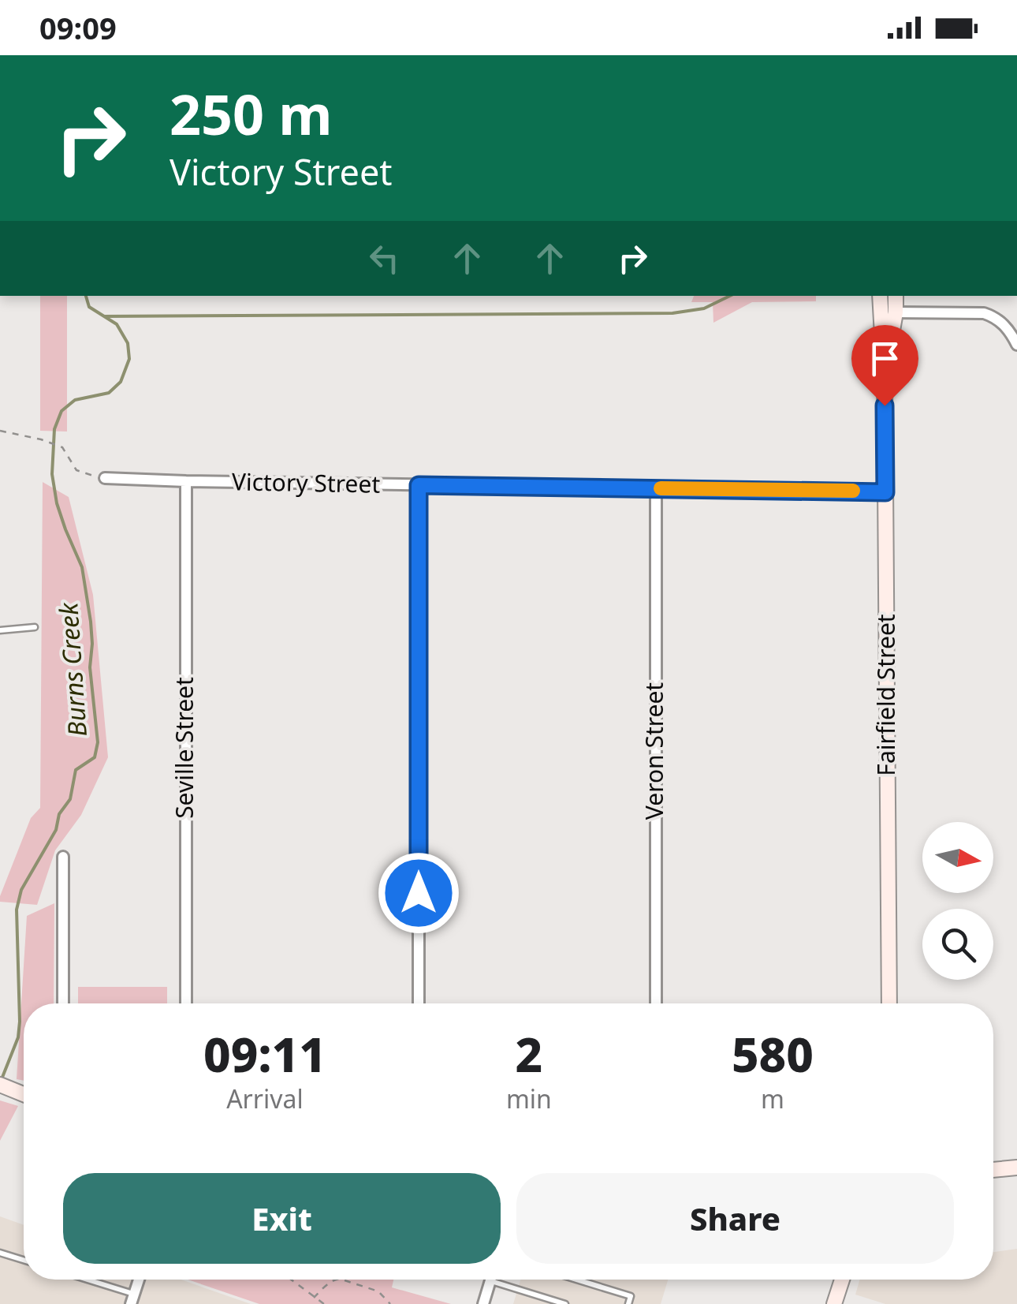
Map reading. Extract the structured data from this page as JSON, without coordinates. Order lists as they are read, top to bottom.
{
  "streets": {
    "main road": ["Fairfield Street"],
    "street": ["Victory Street", "Seville Street", "Veron Street"]
  },
  "crossings": [
    ["Victory Street", "Fairfield Street"],
    ["Victory Street", "Seville Street"],
    ["Victory Street", "Veron Street"]
  ],
  "water": ["Burns Creek"],
  "north": "right",
  "page": {
    "status": "09:09",
    "turn": ["250 m", "Victory Street"],
    "eta": [
      "09:11",
      "Arrival",
      "2",
      "min",
      "580",
      "m"
    ],
    "buttons": ["Exit", "Share"]
  }
}
